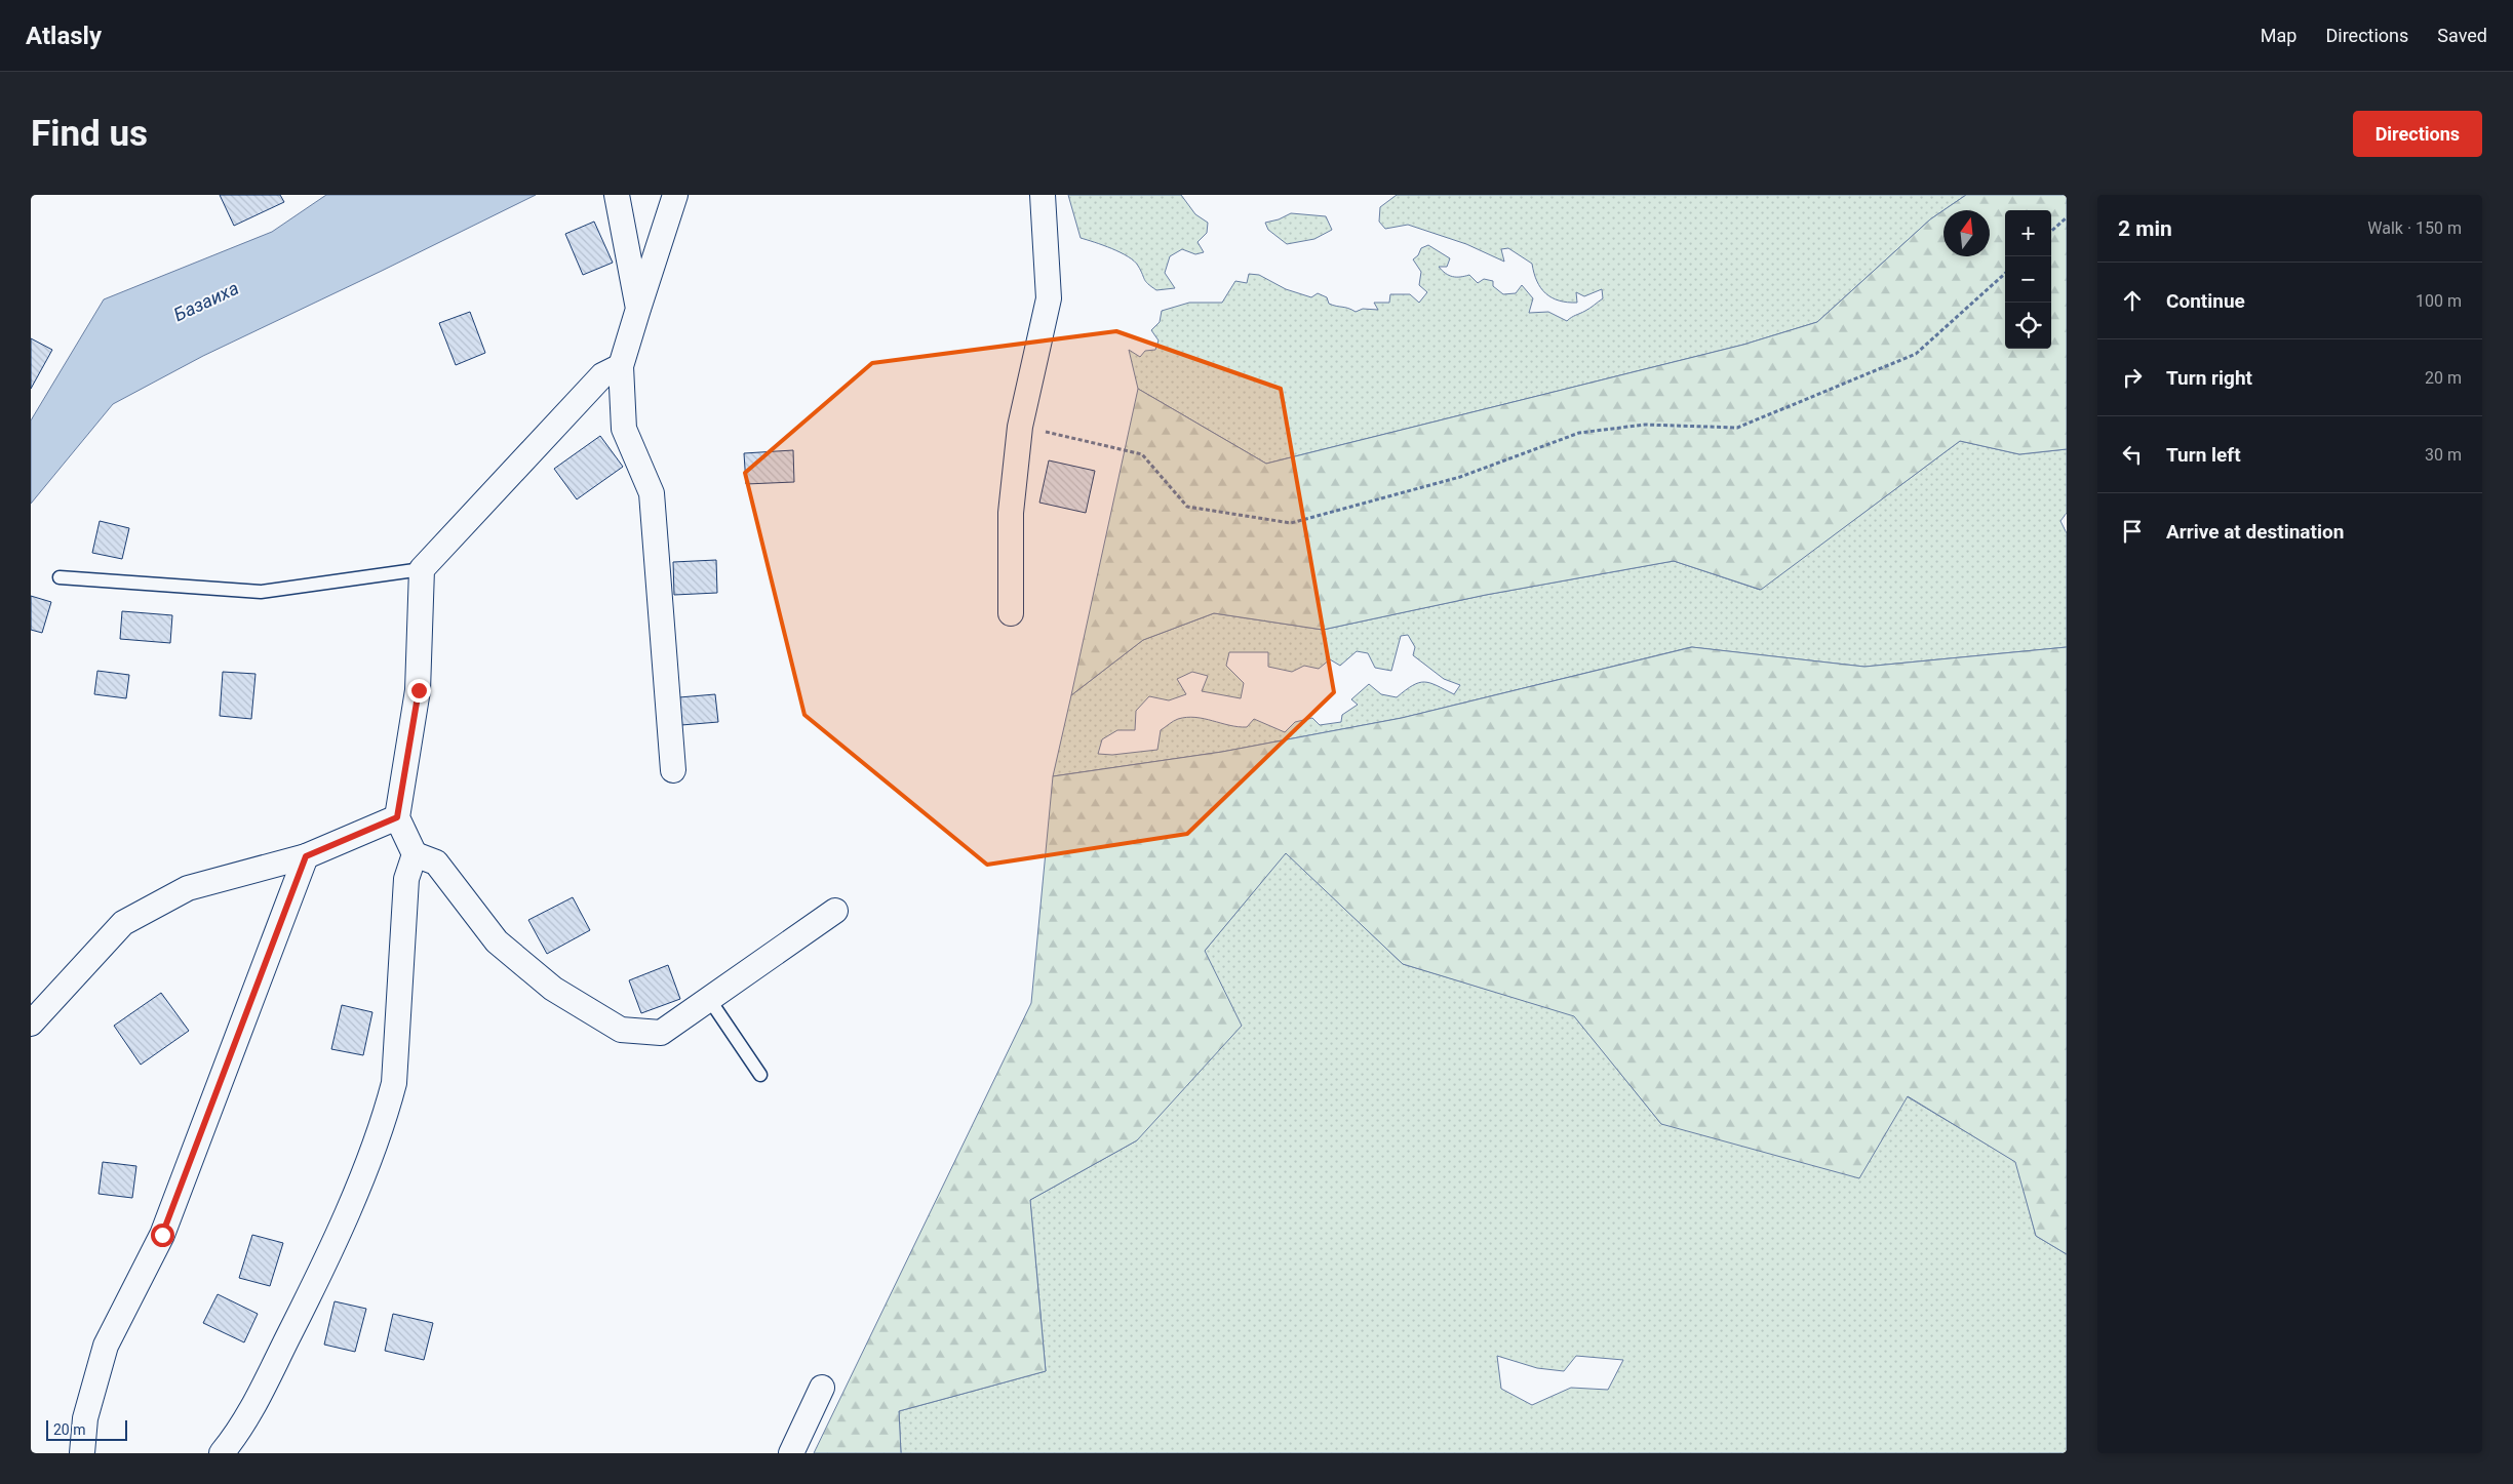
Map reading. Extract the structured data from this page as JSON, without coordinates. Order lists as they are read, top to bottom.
{
  "water": ["Базаиха"],
  "scale_bar": "20 m",
  "north": "top",
  "page": {
    "header": "Atlasly",
    "nav": ["Map", "Directions", "Saved"],
    "buttons": "Directions",
    "title": "Find us",
    "heading": ["2 min", "Walk · 150 m"],
    "map_buttons": ["+", "−"],
    "list": [
      ["Continue", "100 m"],
      ["Turn right", "20 m"],
      ["Turn left", "30 m"],
      "Arrive at destination"
    ],
    "scale": "20 m"
  }
}
